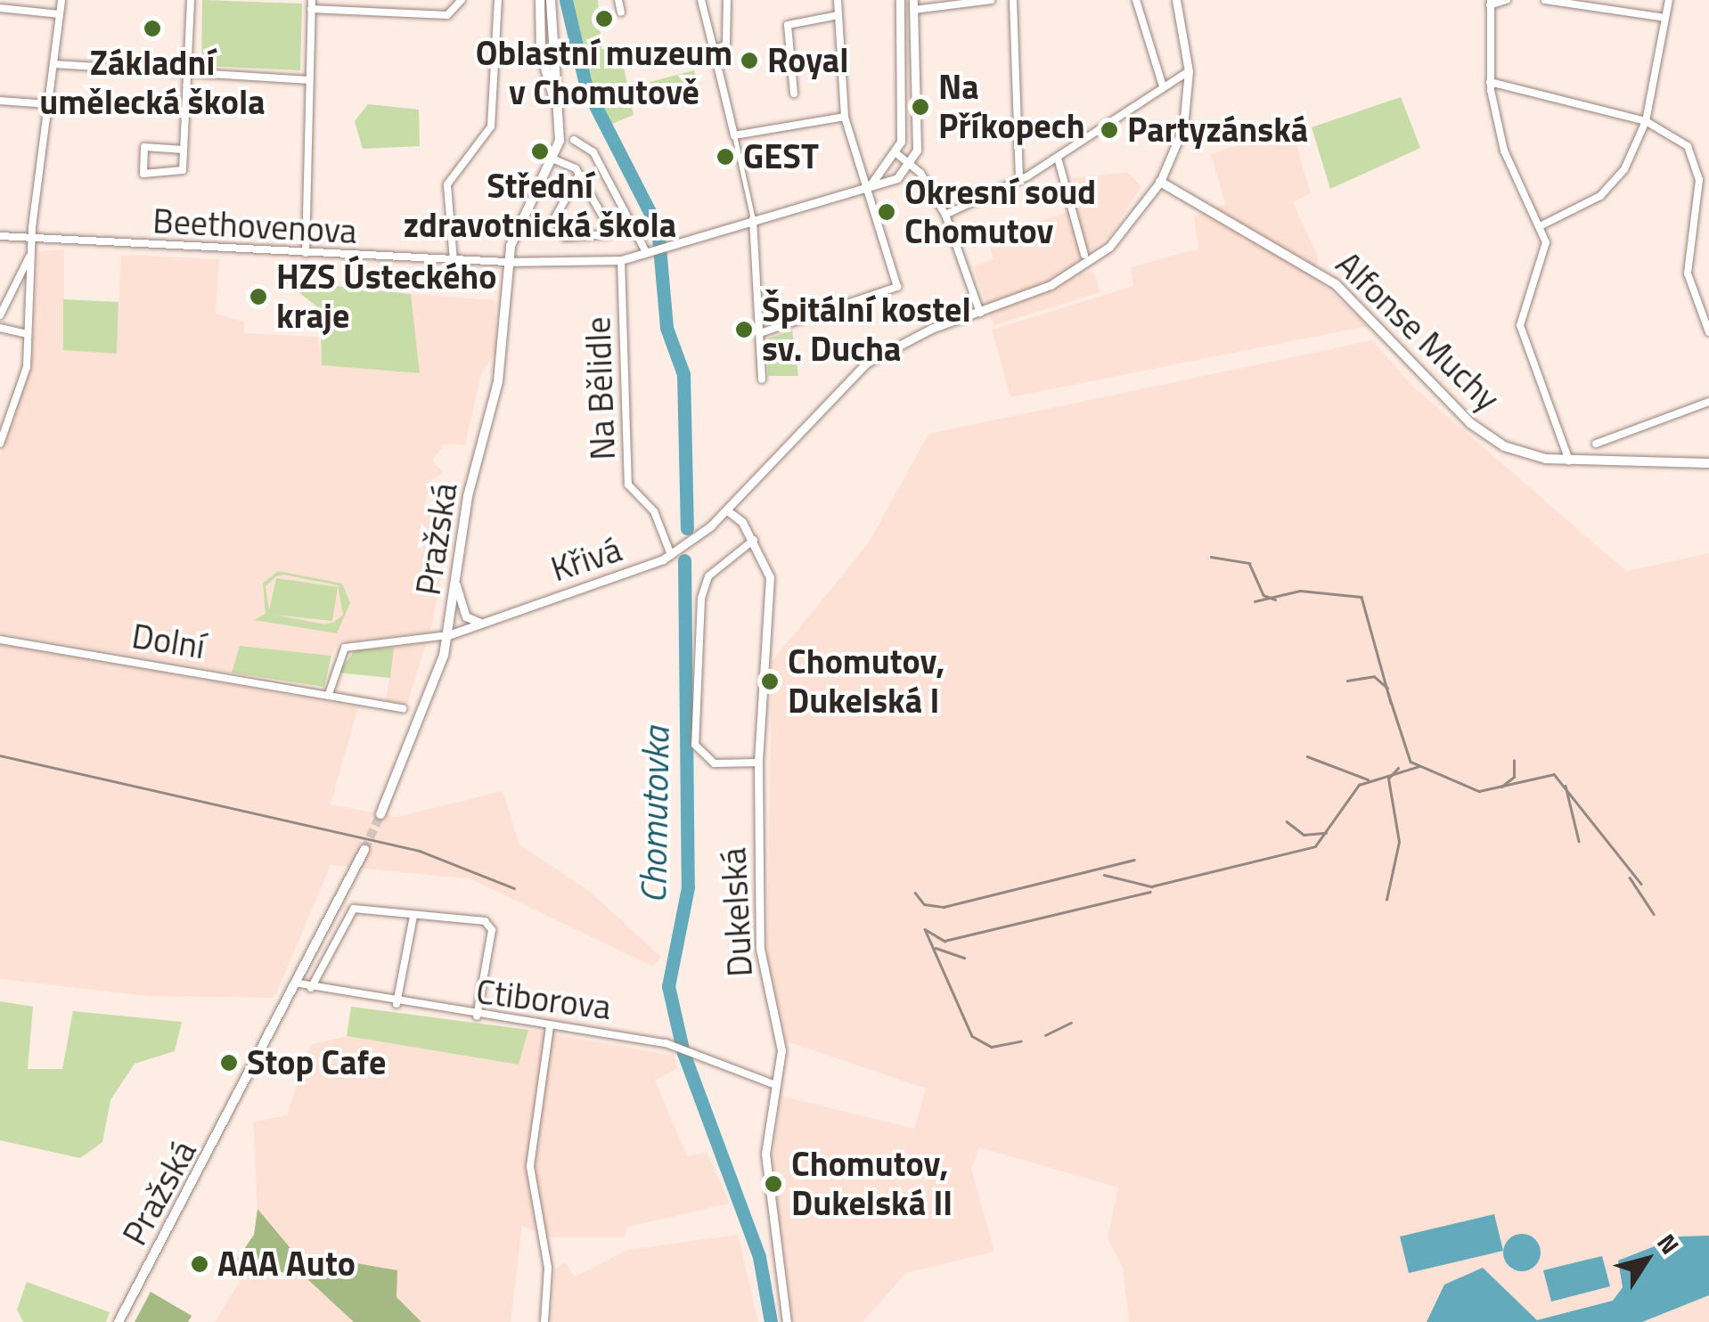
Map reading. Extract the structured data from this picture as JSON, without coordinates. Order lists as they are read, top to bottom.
{
  "streets": {
    "main road": ["Alfonse Muchy", "Pražská"],
    "street": [
      "Beethovenova",
      "Na Bělidle",
      "Křivá",
      "Dolní",
      "Dukelská",
      "Ctiborova"
    ]
  },
  "crossings": [
    ["Beethovenova", "Pražská"],
    ["Alfonse Muchy", "Křivá"],
    ["Na Bělidle", "Křivá"],
    ["Pražská", "Křivá"],
    ["Pražská", "Ctiborova"],
    ["Křivá", "Dukelská"],
    ["Dukelská", "Ctiborova"]
  ],
  "water": ["Chomutovka"],
  "places": [
    "Oblastní muzeum v Chomutově",
    "Základní umělecká škola",
    "Royal",
    "Na Příkopech",
    "Partyzánská",
    "Střední zdravotnická škola",
    "GEST",
    "Okresní soud Chomutov",
    "HZS Ústeckého kraje",
    "Špitální kostel sv. Ducha",
    "Chomutov, Dukelská I",
    "Stop Cafe",
    "Chomutov, Dukelská II",
    "AAA Auto"
  ],
  "north": "top right"
}
